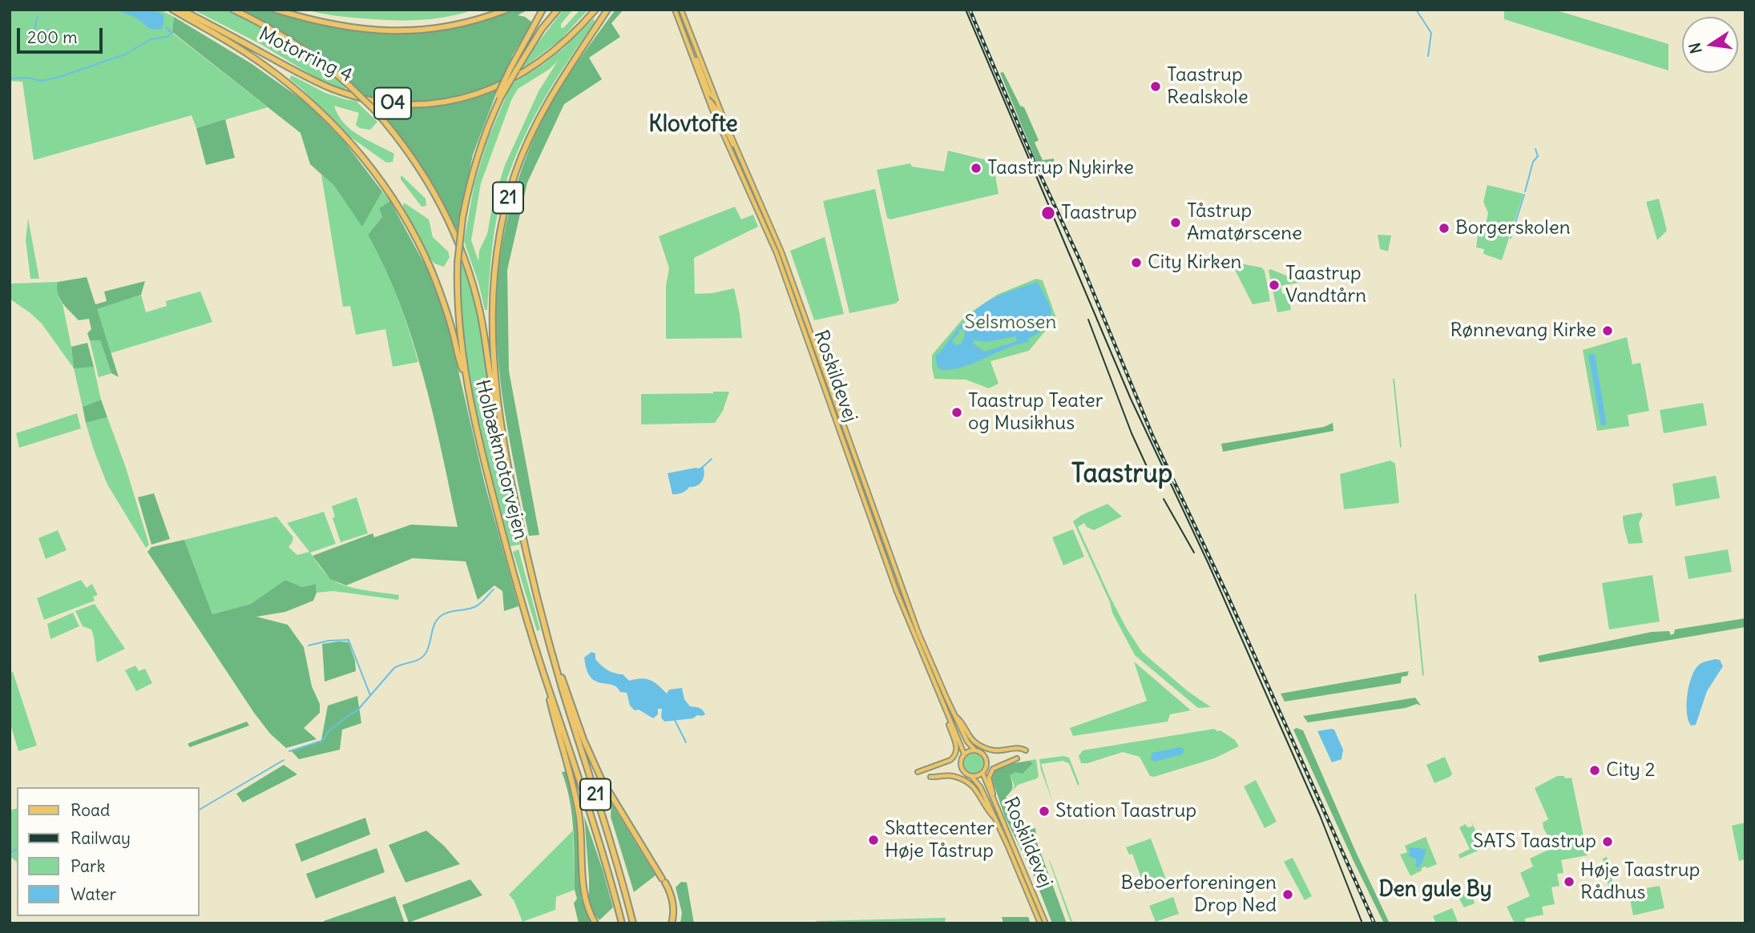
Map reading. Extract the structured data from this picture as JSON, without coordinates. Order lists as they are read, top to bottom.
{
  "streets": {
    "highway": [
      "Motorring 4",
      "O4",
      "21",
      "Holbækmotorvejen"
    ],
    "main road": ["Roskildevej"]
  },
  "crossings": [
    ["21", "Holbækmotorvejen"]
  ],
  "districts": ["Klovtofte", "Taastrup", "Den gule By"],
  "parks": ["Selsmosen"],
  "places": [
    "Taastrup Realskole",
    "Taastrup Nykirke",
    "Taastrup",
    "Tåstrup Amatørscene",
    "Borgerskolen",
    "City Kirken",
    "Taastrup Vandtårn",
    "Rønnevang Kirke",
    "Taastrup Teater og Musikhus",
    "City 2",
    "Station Taastrup",
    "Skattecenter Høje Tåstrup",
    "SATS Taastrup",
    "Høje Taastrup Rådhus",
    "Beboerforeningen Drop Ned"
  ],
  "legend": [
    "Road",
    "Railway",
    "Park",
    "Water"
  ],
  "scale_bar": "200 m",
  "north": "left"
}
